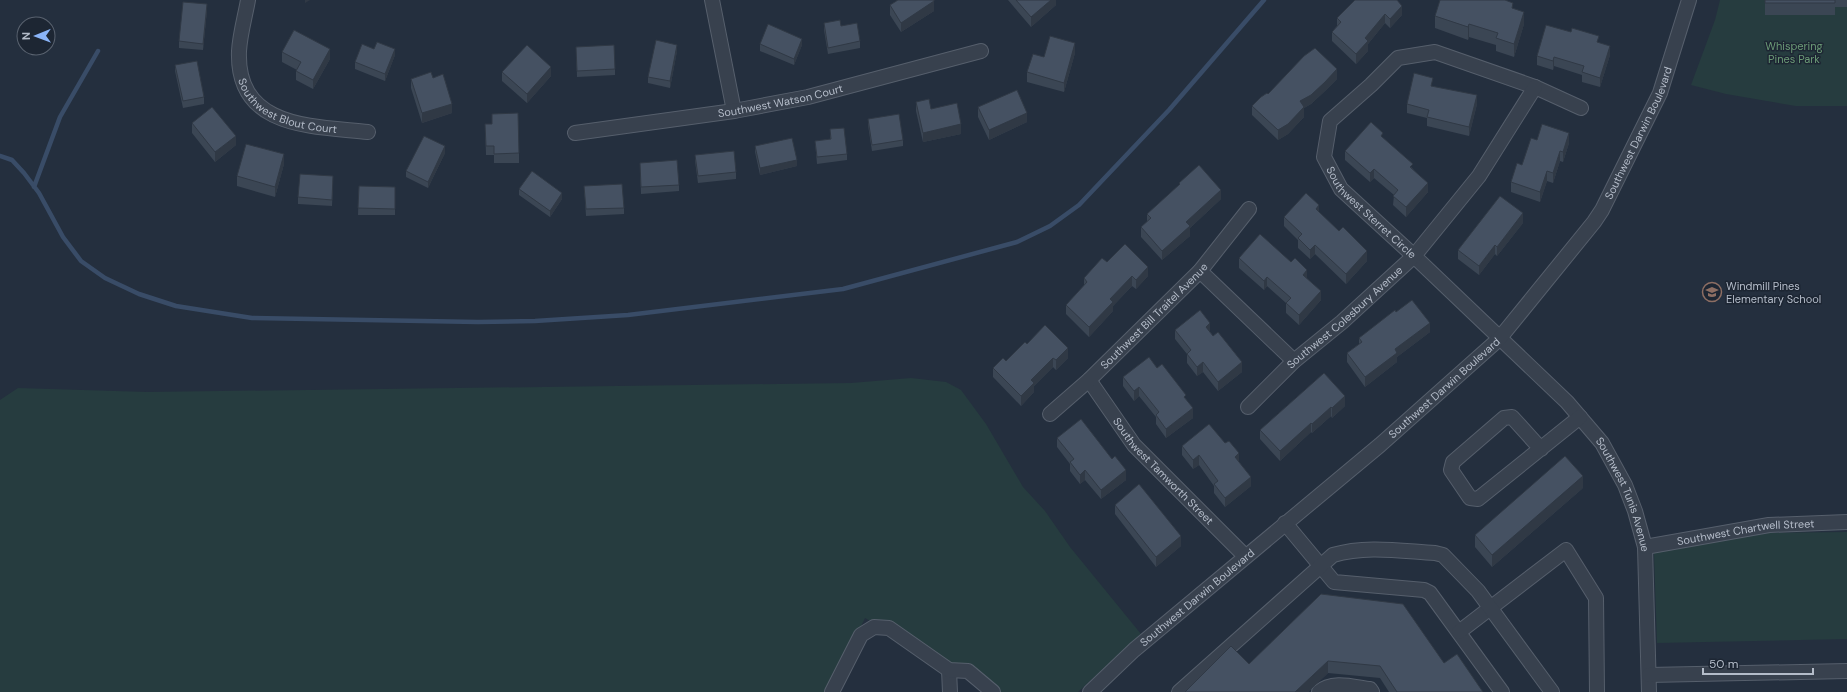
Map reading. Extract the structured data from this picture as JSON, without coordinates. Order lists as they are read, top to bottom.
{
  "streets": {
    "street": [
      "Southwest Watson Court",
      "Southwest Blout Court",
      "Southwest Darwin Boulevard",
      "Southwest Sterret Circle",
      "Southwest Bill Traitel Avenue",
      "Southwest Colesbury Avenue",
      "Southwest Tamworth Street",
      "Southwest Tunis Avenue",
      "Southwest Chartwell Street"
    ]
  },
  "crossings": [
    ["Southwest Darwin Boulevard", "Southwest Sterret Circle"],
    ["Southwest Darwin Boulevard", "Southwest Tamworth Street"],
    ["Southwest Darwin Boulevard", "Southwest Tunis Avenue"],
    ["Southwest Sterret Circle", "Southwest Colesbury Avenue"],
    ["Southwest Sterret Circle", "Southwest Tunis Avenue"],
    ["Southwest Bill Traitel Avenue", "Southwest Tamworth Street"],
    ["Southwest Tunis Avenue", "Southwest Chartwell Street"]
  ],
  "parks": ["Whispering Pines Park"],
  "places": {
    "school or university": ["Windmill Pines Elementary School"]
  },
  "scale_bar": "50 m",
  "north": "left"
}
